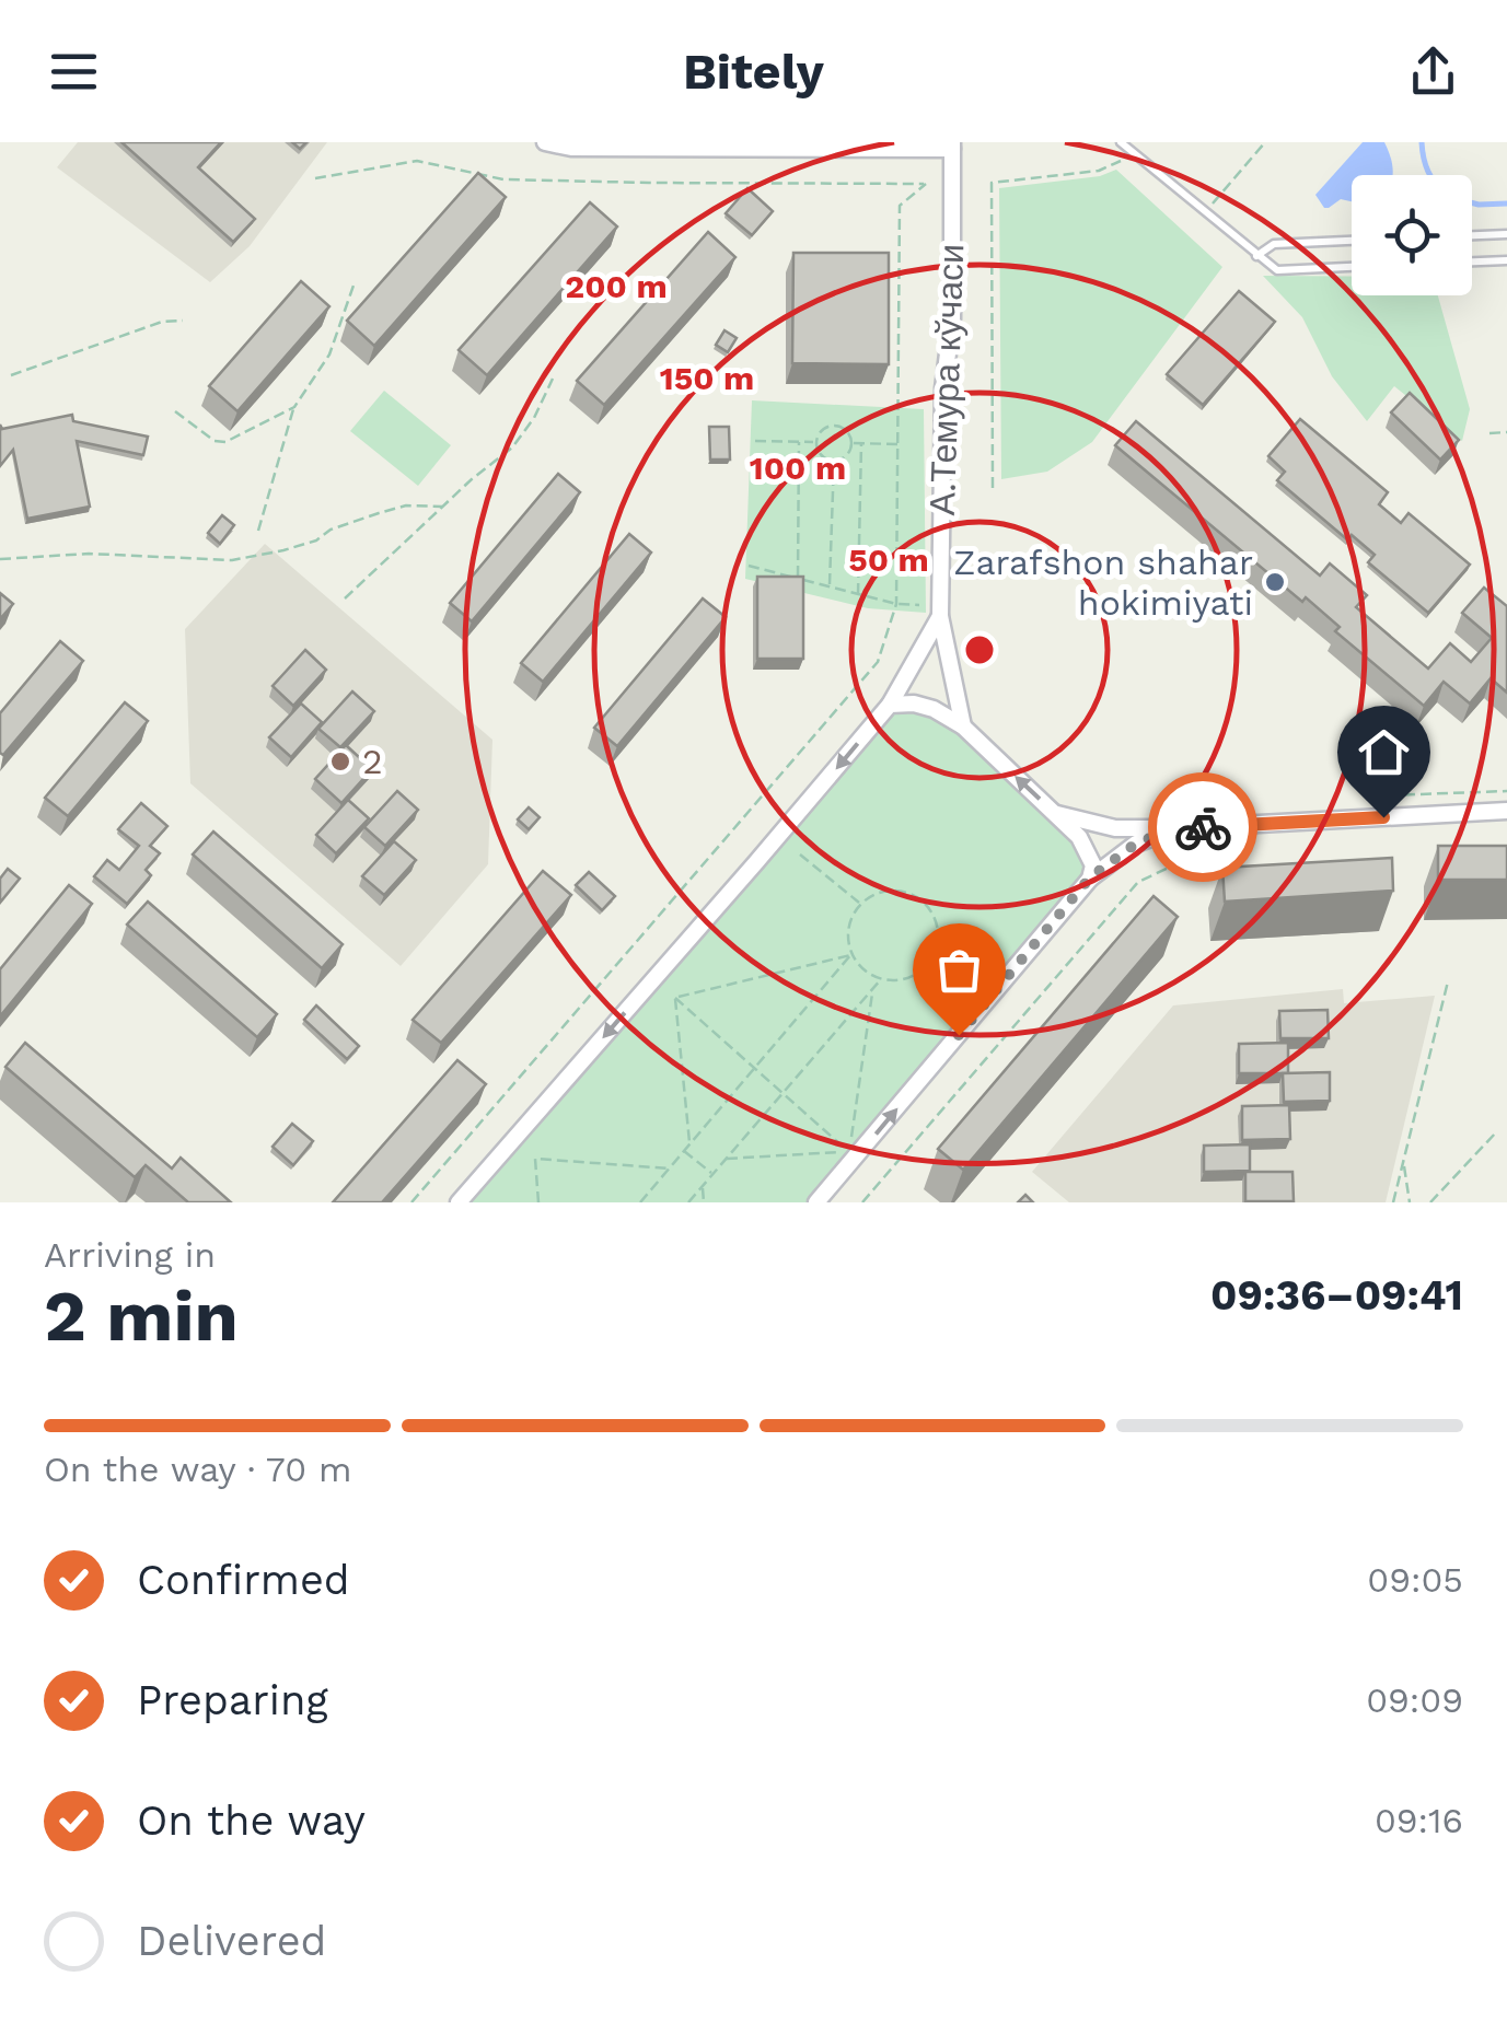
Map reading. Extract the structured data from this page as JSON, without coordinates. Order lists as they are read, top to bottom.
{
  "streets": {
    "street": ["А.Темура кўчаси"]
  },
  "places": ["Zarafshon shahar hokimiyati", "2"],
  "page": {
    "header": "Bitely",
    "heading": ["2 min", "Arriving in", "09:36–09:41"],
    "bar": "On the way · 70 m",
    "list": [
      ["Confirmed", "09:05"],
      ["Preparing", "09:09"],
      ["On the way", "09:16"],
      "Delivered"
    ]
  },
  "rings": [
    "200 m",
    "150 m",
    "100 m",
    "50 m"
  ]
}
